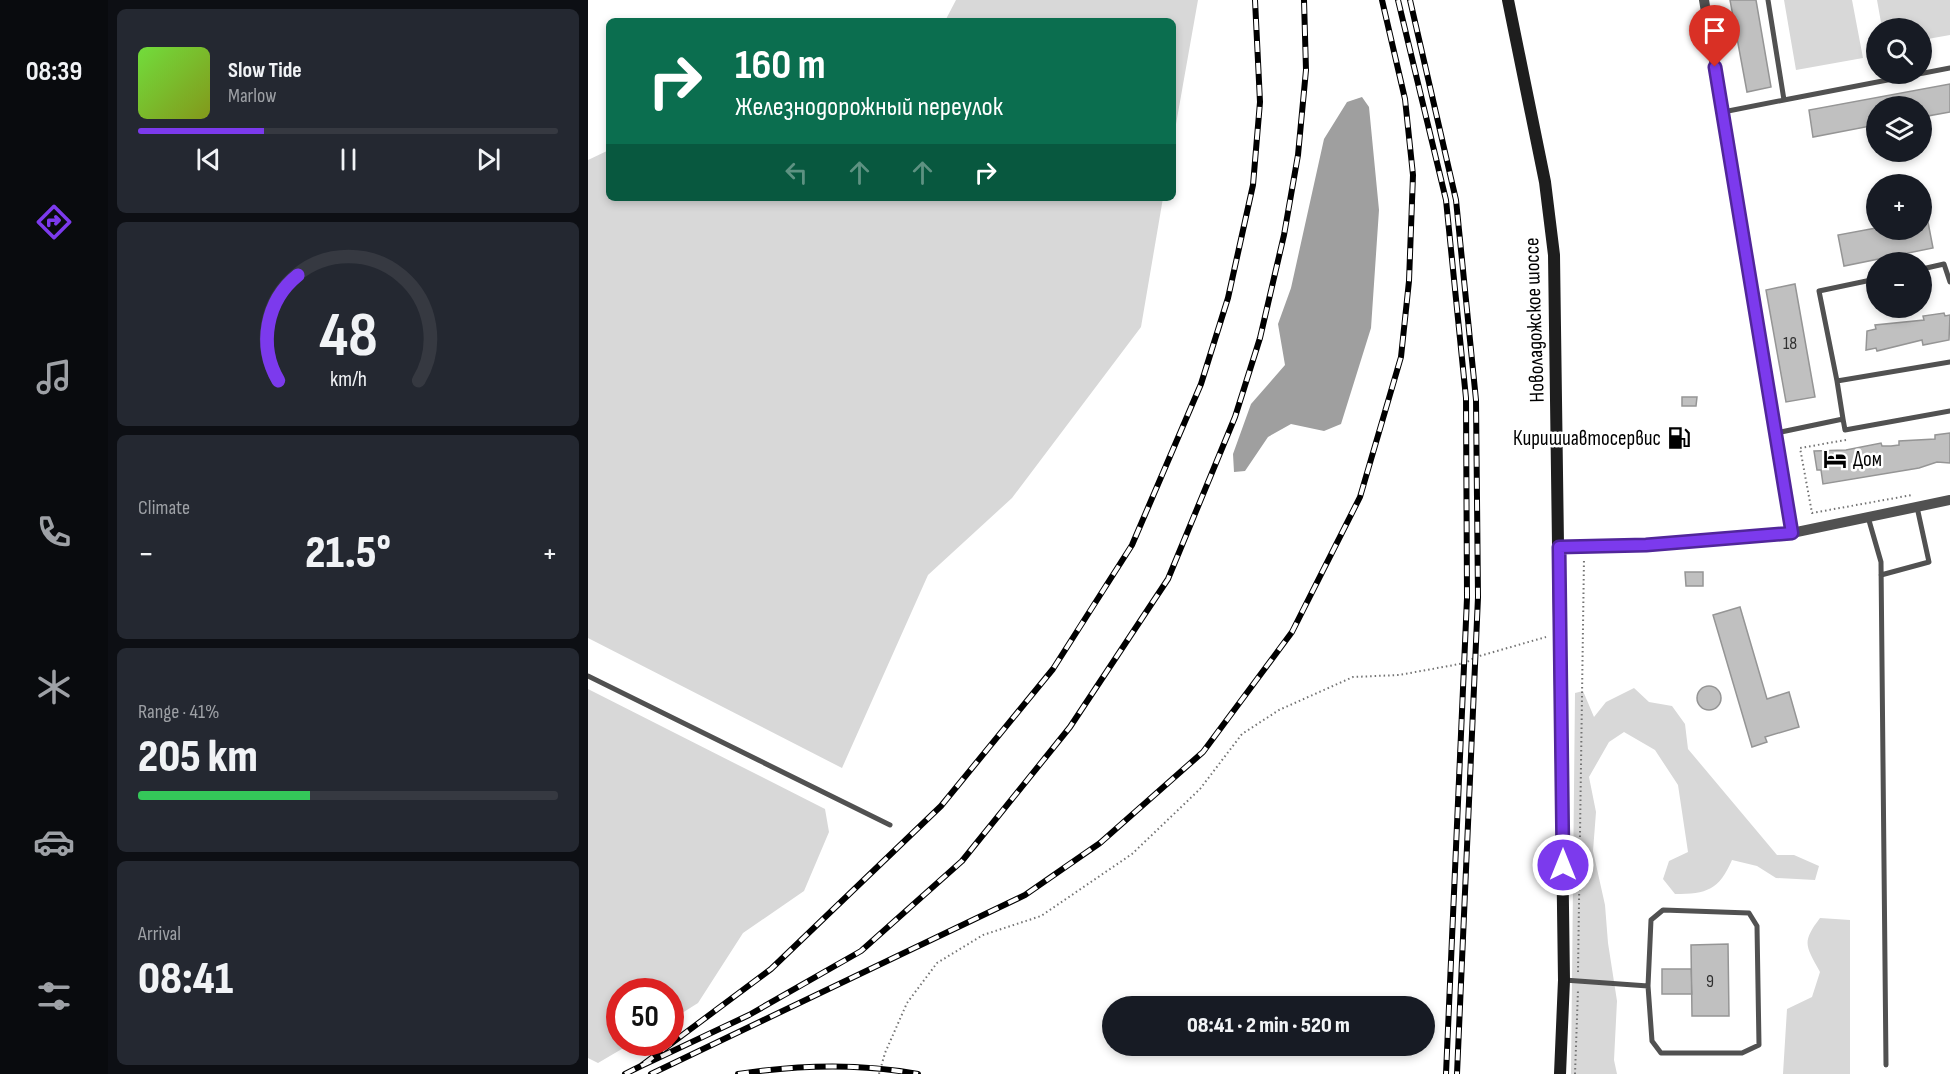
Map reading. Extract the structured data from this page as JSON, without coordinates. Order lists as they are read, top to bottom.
{
  "streets": {
    "main road": ["Новоладожское шоссе"]
  },
  "places": {
    "fuel station": ["Киришиавтосервис"],
    "hotel": ["Дом"]
  },
  "house_numbers": ["18", "9"],
  "page": {
    "tabs": "08:39",
    "map_buttons": ["+", "−"],
    "turn": ["160 m", "Железнодорожный переулок"],
    "song": ["Slow Tide", "Marlow"],
    "tile": [
      "Climate",
      ["Range · 41%", "205 km"],
      ["Arrival", "08:41"]
    ],
    "heat": ["−", "21.5°", "+"],
    "limit": "50",
    "trip": "08:41 · 2 min · 520 m",
    "gauge": ["48", "km/h"]
  }
}
